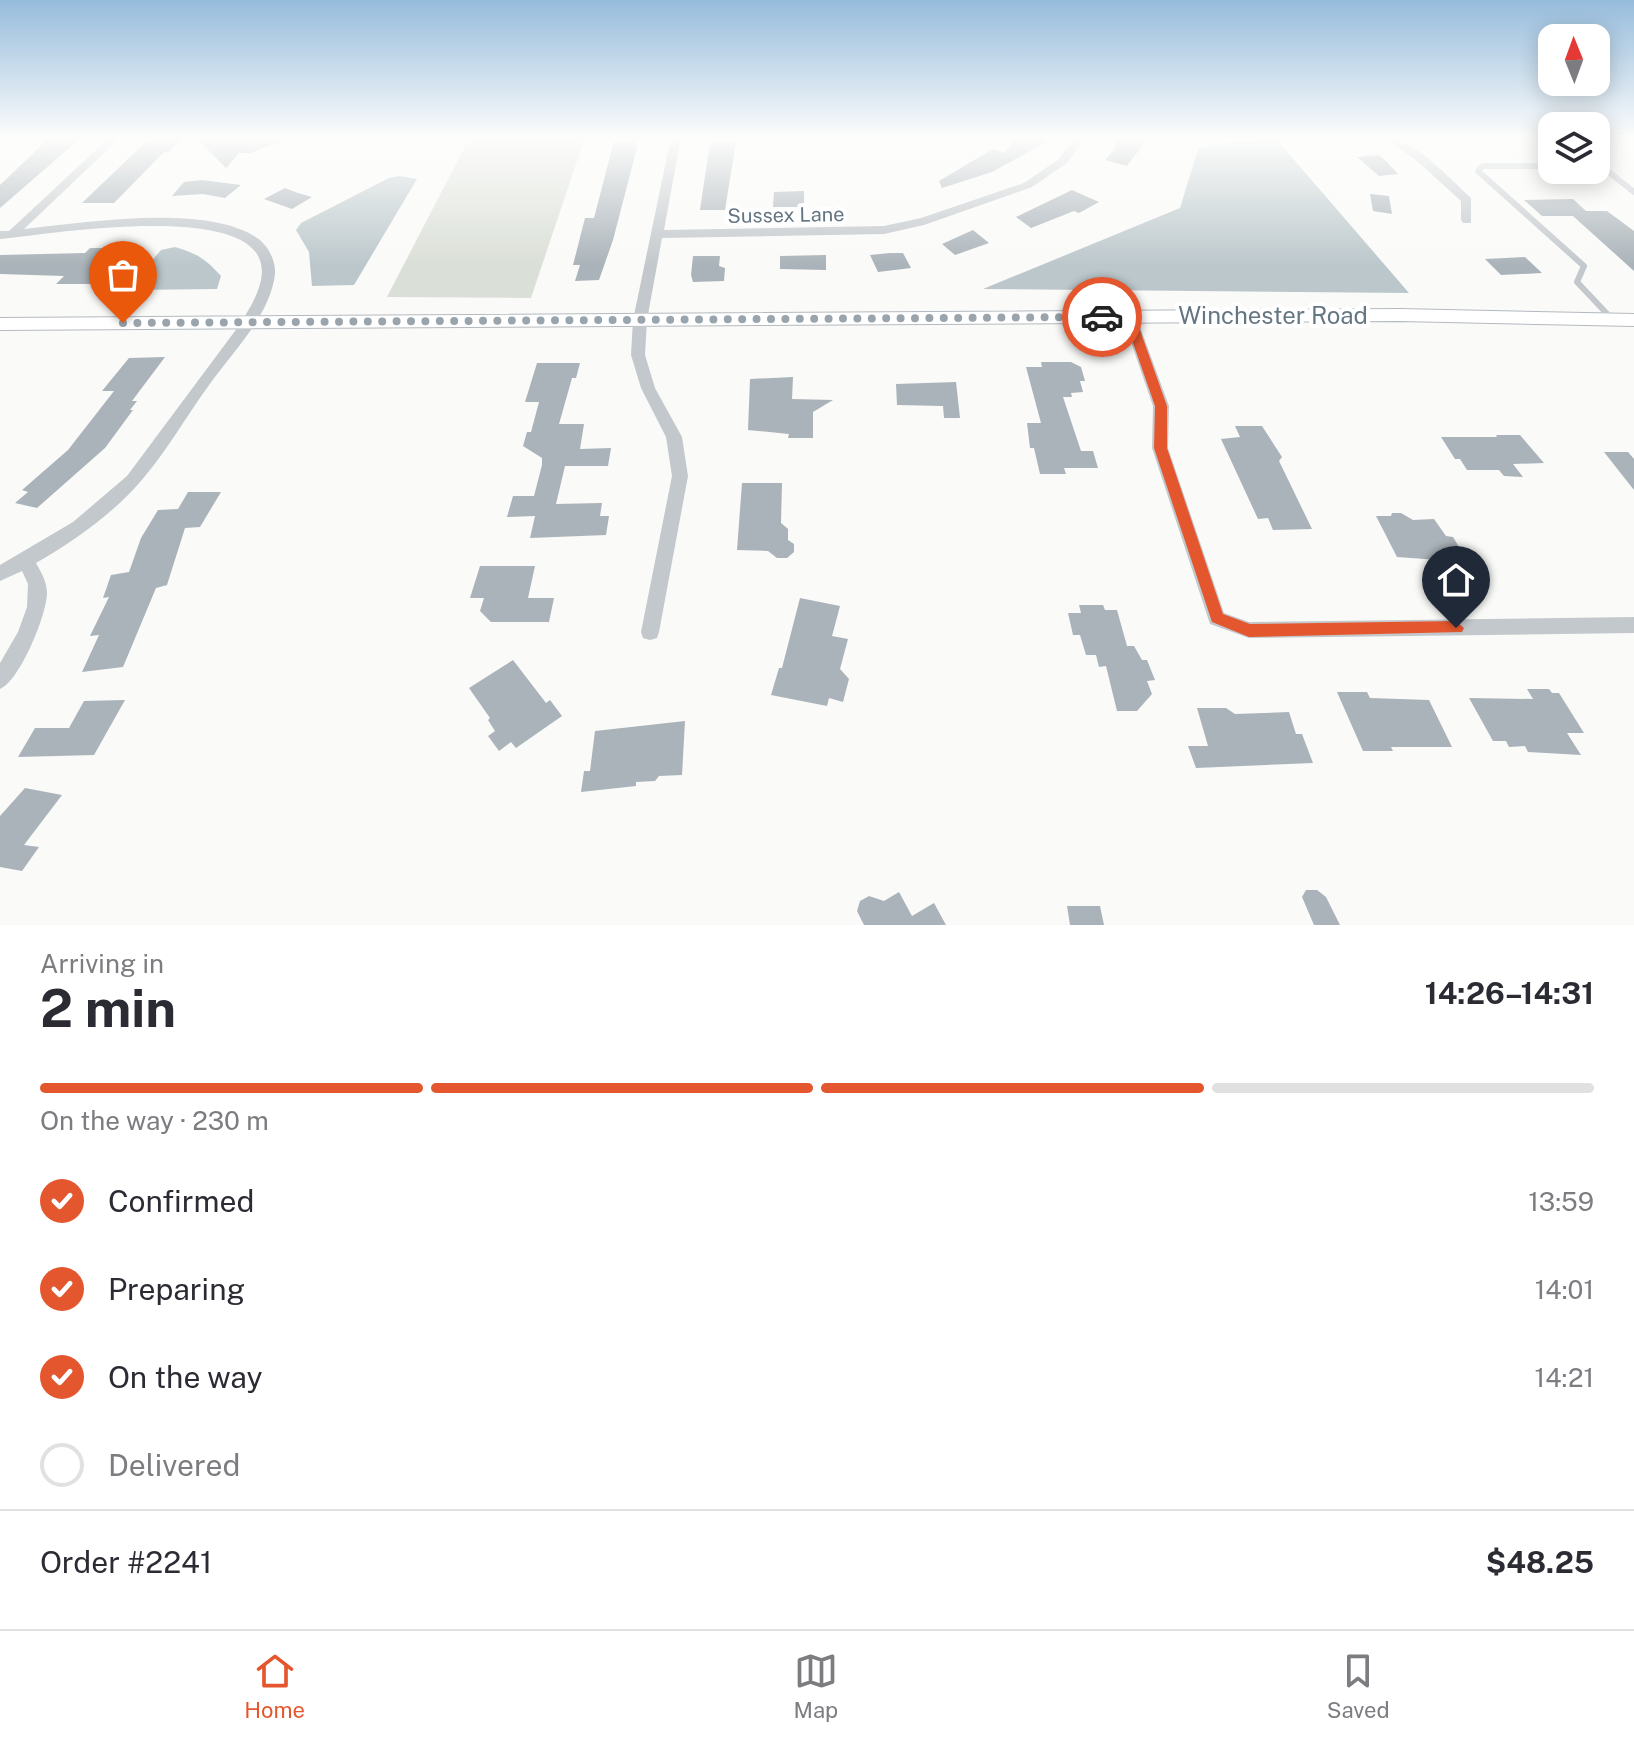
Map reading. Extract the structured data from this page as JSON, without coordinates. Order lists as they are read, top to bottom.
{
  "streets": {
    "main road": ["Winchester Road"],
    "street": ["Sussex Lane"]
  },
  "north": "top",
  "page": {
    "heading": ["2 min", "Arriving in", "14:26–14:31"],
    "panel": ["Order #2241", "$48.25"],
    "bar": "On the way · 230 m",
    "list": [
      ["Confirmed", "13:59"],
      ["Preparing", "14:01"],
      ["On the way", "14:21"],
      "Delivered"
    ],
    "tabs": ["Home", "Map", "Saved"]
  }
}
